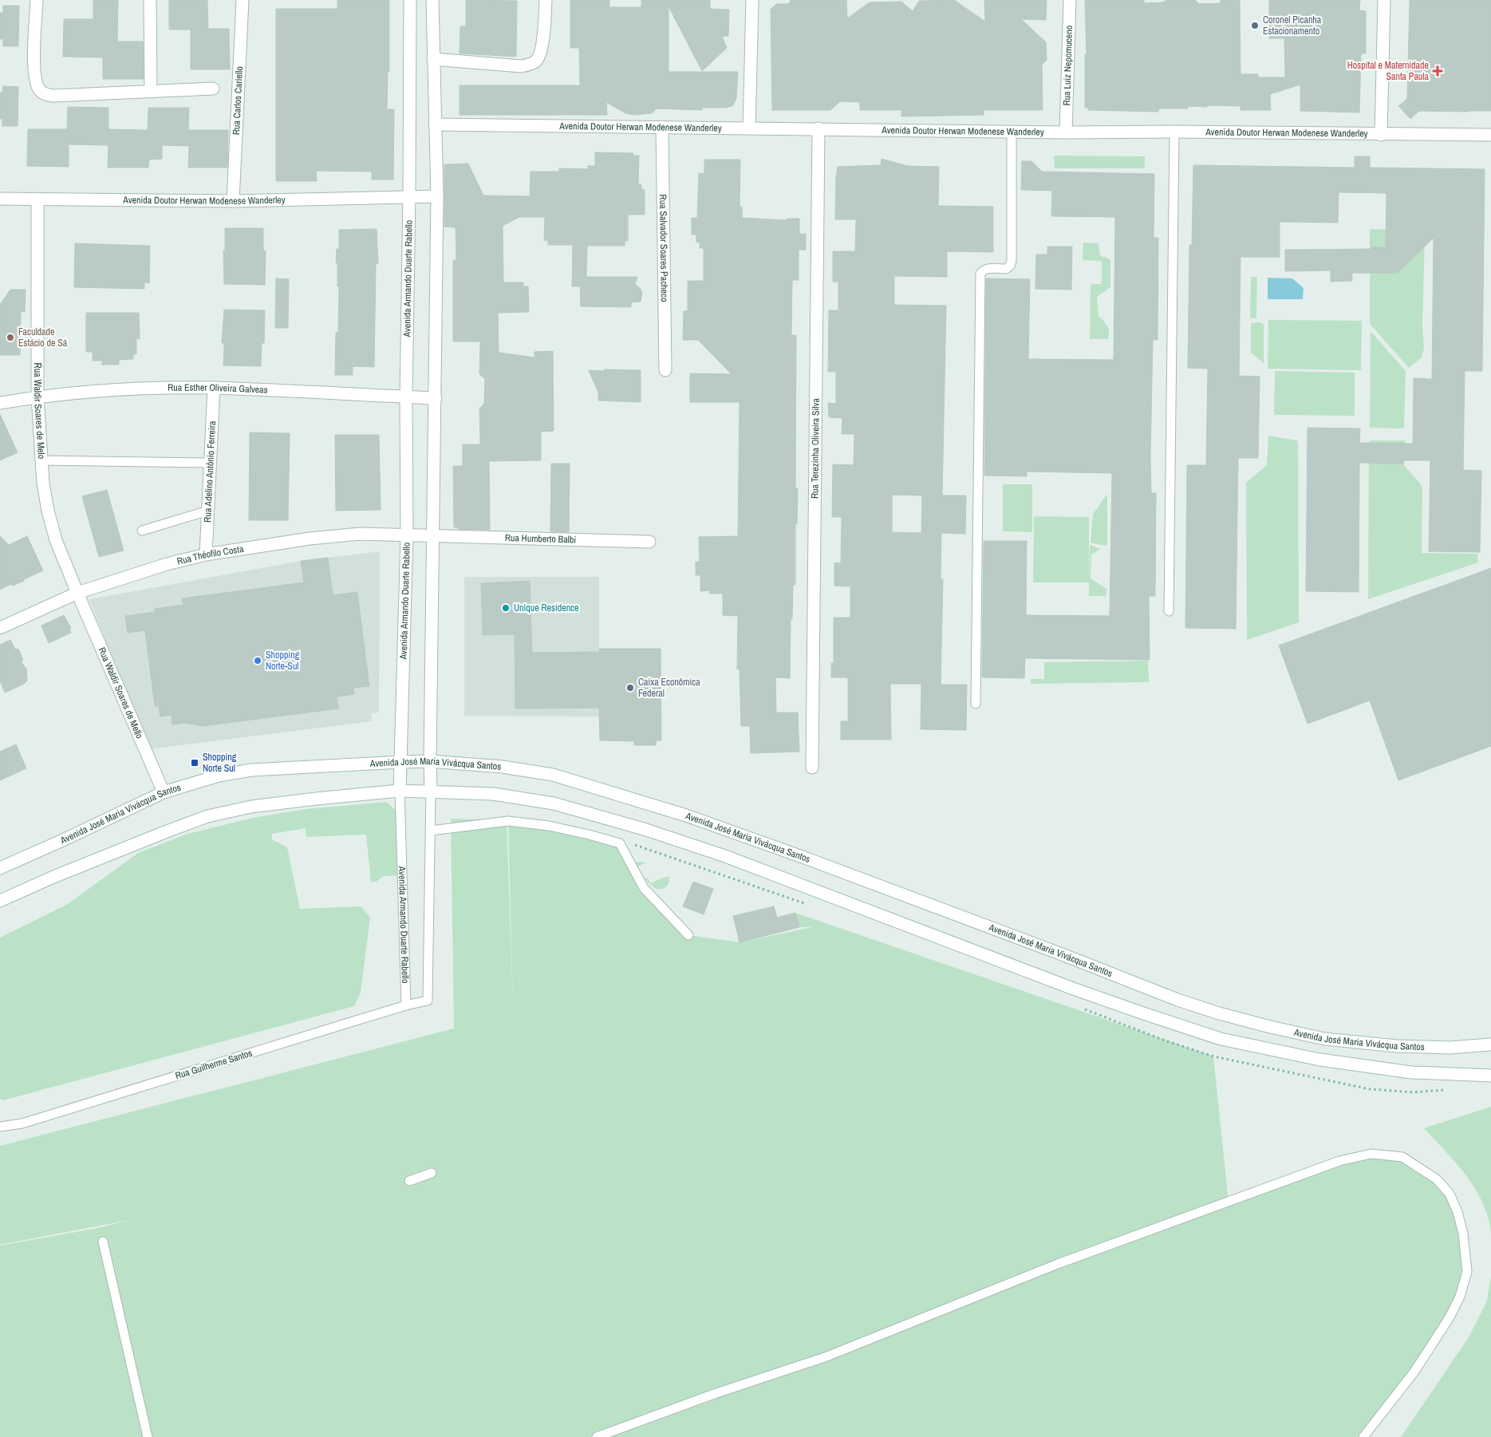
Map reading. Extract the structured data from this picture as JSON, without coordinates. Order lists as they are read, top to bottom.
{
  "streets": {
    "street": [
      "Rua Luiz Nepomuceno",
      "Rua Carlos Cariello",
      "Avenida Doutor Herwan Modenese Wanderley",
      "Rua Salvador Soares Pacheco",
      "Avenida Armando Duarte Rabello",
      "Rua Esther Oliveira Galveas",
      "Rua Waldir Soares de Melo",
      "Rua Terezinha Oliveira Silva",
      "Rua Adelino Antônio Ferreira",
      "Rua Humberto Balbi",
      "Rua Théofilo Costa",
      "Rua Waldir Soares de Mello",
      "Avenida José Maria Vivácqua Santos"
    ],
    "lane": ["Rua Guilherme Santos"]
  },
  "crossings": [
    ["Rua Luiz Nepomuceno", "Avenida Doutor Herwan Modenese Wanderley"],
    ["Rua Carlos Cariello", "Avenida Doutor Herwan Modenese Wanderley"],
    ["Avenida Doutor Herwan Modenese Wanderley", "Rua Salvador Soares Pacheco"],
    ["Avenida Doutor Herwan Modenese Wanderley", "Avenida Armando Duarte Rabello"],
    ["Avenida Doutor Herwan Modenese Wanderley", "Rua Waldir Soares de Melo"],
    ["Avenida Doutor Herwan Modenese Wanderley", "Rua Terezinha Oliveira Silva"],
    ["Avenida Armando Duarte Rabello", "Rua Esther Oliveira Galveas"],
    ["Avenida Armando Duarte Rabello", "Rua Théofilo Costa"],
    ["Avenida Armando Duarte Rabello", "Avenida José Maria Vivácqua Santos"],
    ["Avenida Armando Duarte Rabello", "Rua Guilherme Santos"],
    ["Rua Esther Oliveira Galveas", "Rua Waldir Soares de Melo"],
    ["Rua Esther Oliveira Galveas", "Rua Adelino Antônio Ferreira"],
    ["Rua Waldir Soares de Melo", "Rua Théofilo Costa"],
    ["Rua Waldir Soares de Melo", "Rua Waldir Soares de Mello"],
    ["Rua Adelino Antônio Ferreira", "Rua Théofilo Costa"],
    ["Rua Humberto Balbi", "Rua Théofilo Costa"],
    ["Rua Théofilo Costa", "Rua Waldir Soares de Mello"],
    ["Rua Waldir Soares de Mello", "Avenida José Maria Vivácqua Santos"]
  ],
  "places": {
    "other": [
      "Coronel Picanha Estacionamento",
      "Faculdade Estácio de Sá",
      "Unique Residence",
      "Shopping Norte-Sul",
      "Caixa Econômica Federal"
    ],
    "health": ["Hospital e Maternidade Santa Paula"],
    "transit": ["Shopping Norte Sul"]
  }
}
